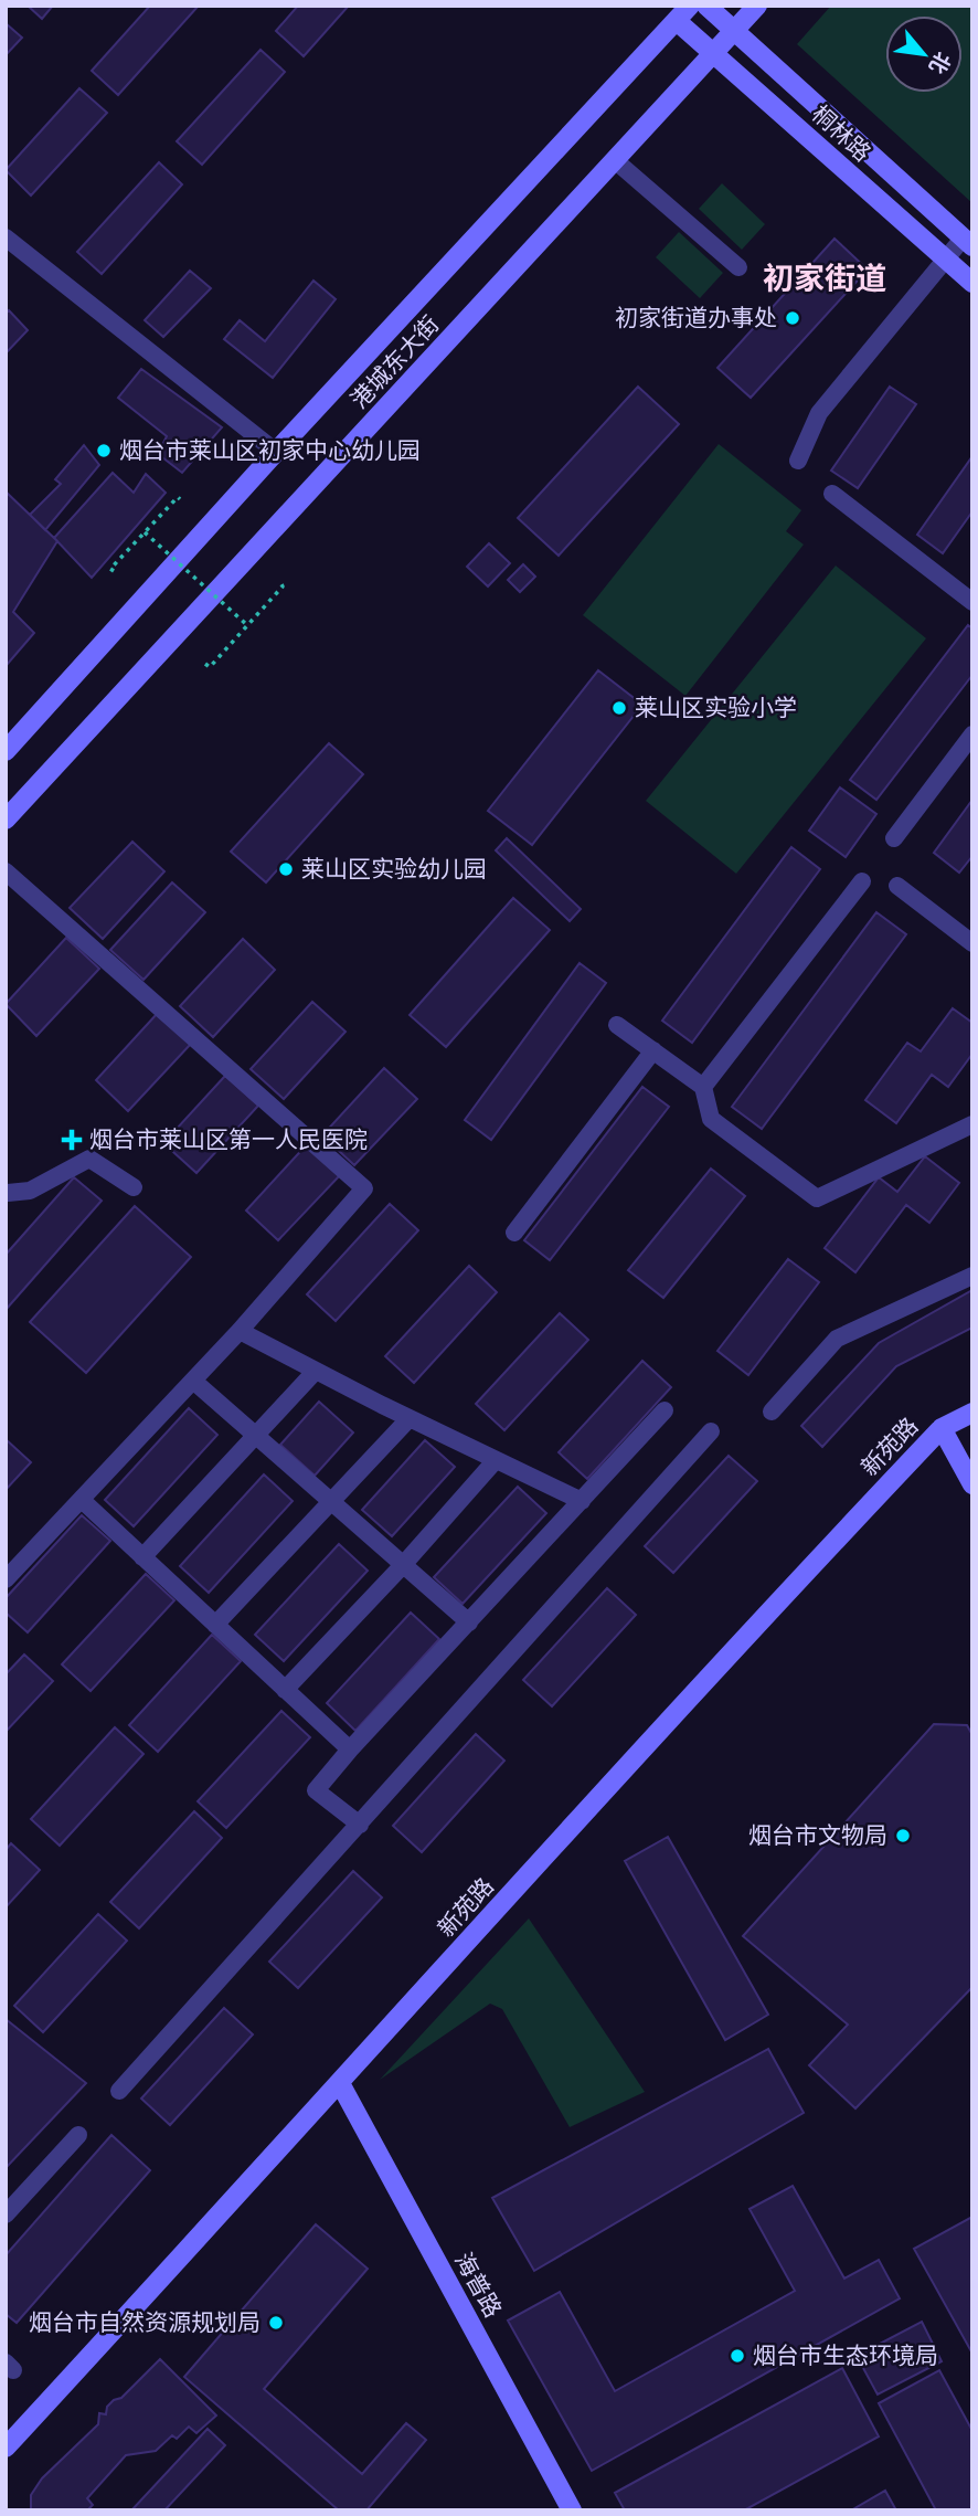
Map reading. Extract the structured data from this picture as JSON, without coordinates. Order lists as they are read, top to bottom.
{
  "streets": {
    "street": [
      "桐林路",
      "港城东大街",
      "新苑路",
      "海普路"
    ]
  },
  "crossings": [
    ["桐林路", "港城东大街"],
    ["新苑路", "海普路"]
  ],
  "districts": ["初家街道"],
  "places": {
    "other": [
      "初家街道办事处",
      "烟台市莱山区初家中心幼儿园",
      "莱山区实验小学",
      "莱山区实验幼儿园",
      "烟台市文物局",
      "烟台市自然资源规划局",
      "烟台市生态环境局"
    ],
    "health": ["烟台市莱山区第一人民医院"]
  },
  "north": "bottom right"
}
